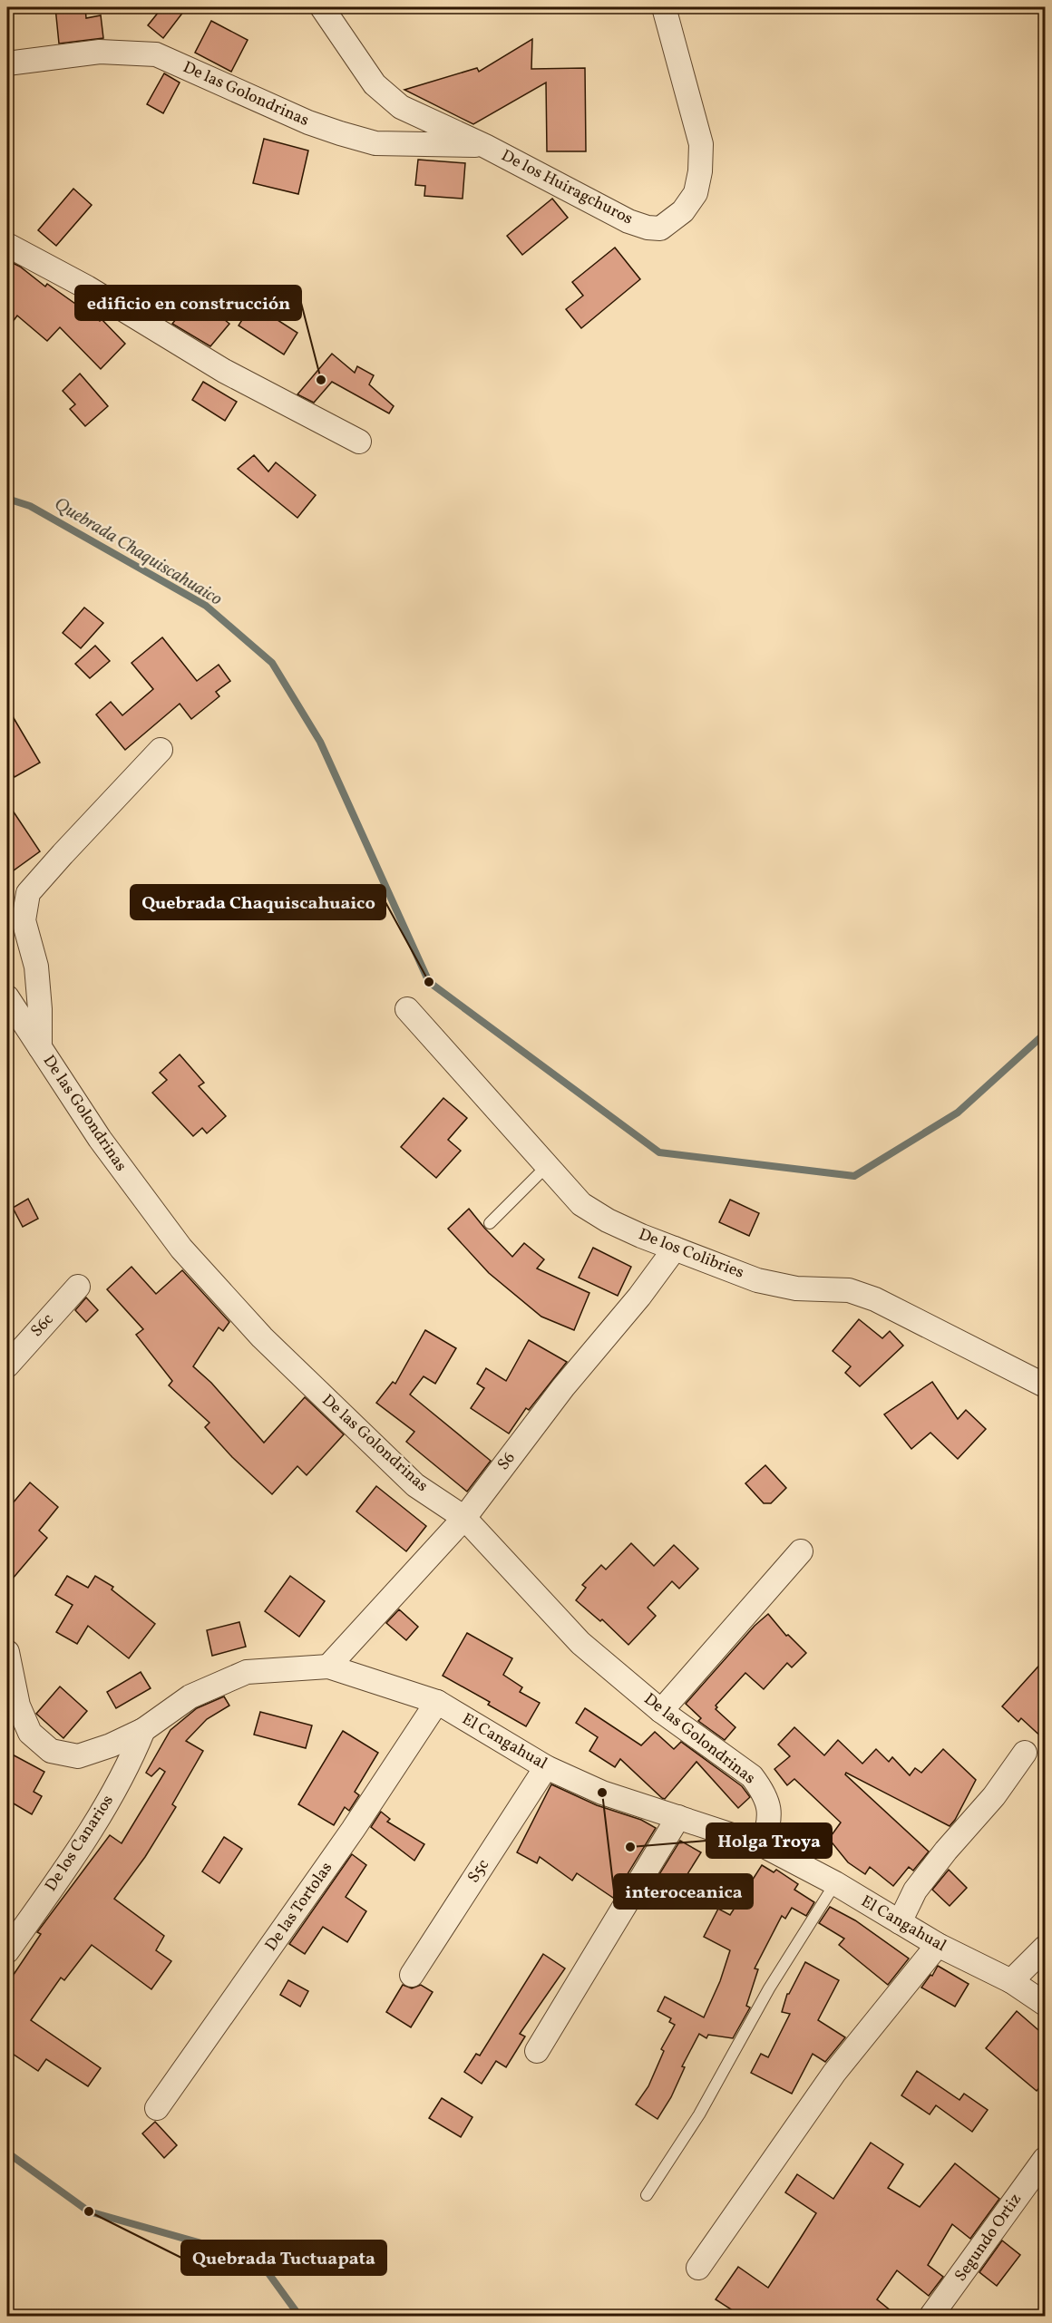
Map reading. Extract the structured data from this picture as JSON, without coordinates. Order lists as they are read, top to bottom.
{
  "streets": {
    "street": [
      "De las Golondrinas",
      "De los Huiragchuros",
      "De los Colibries",
      "S6c",
      "S6",
      "El Cangahual",
      "De los Canarios",
      "S5c",
      "De las Tortolas",
      "Segundo Ortiz"
    ]
  },
  "crossings": [
    ["De las Golondrinas", "De los Huiragchuros"],
    ["De las Golondrinas", "S6"],
    ["De las Golondrinas", "El Cangahual"],
    ["De los Colibries", "S6"],
    ["S6", "El Cangahual"],
    ["El Cangahual", "De los Canarios"],
    ["El Cangahual", "S5c"],
    ["El Cangahual", "De las Tortolas"]
  ],
  "water": ["Quebrada Chaquiscahuaico"],
  "places": [
    "edificio en construcción",
    "Quebrada Chaquiscahuaico",
    "interoceanica",
    "Holga Troya",
    "Quebrada Tuctuapata"
  ]
}
